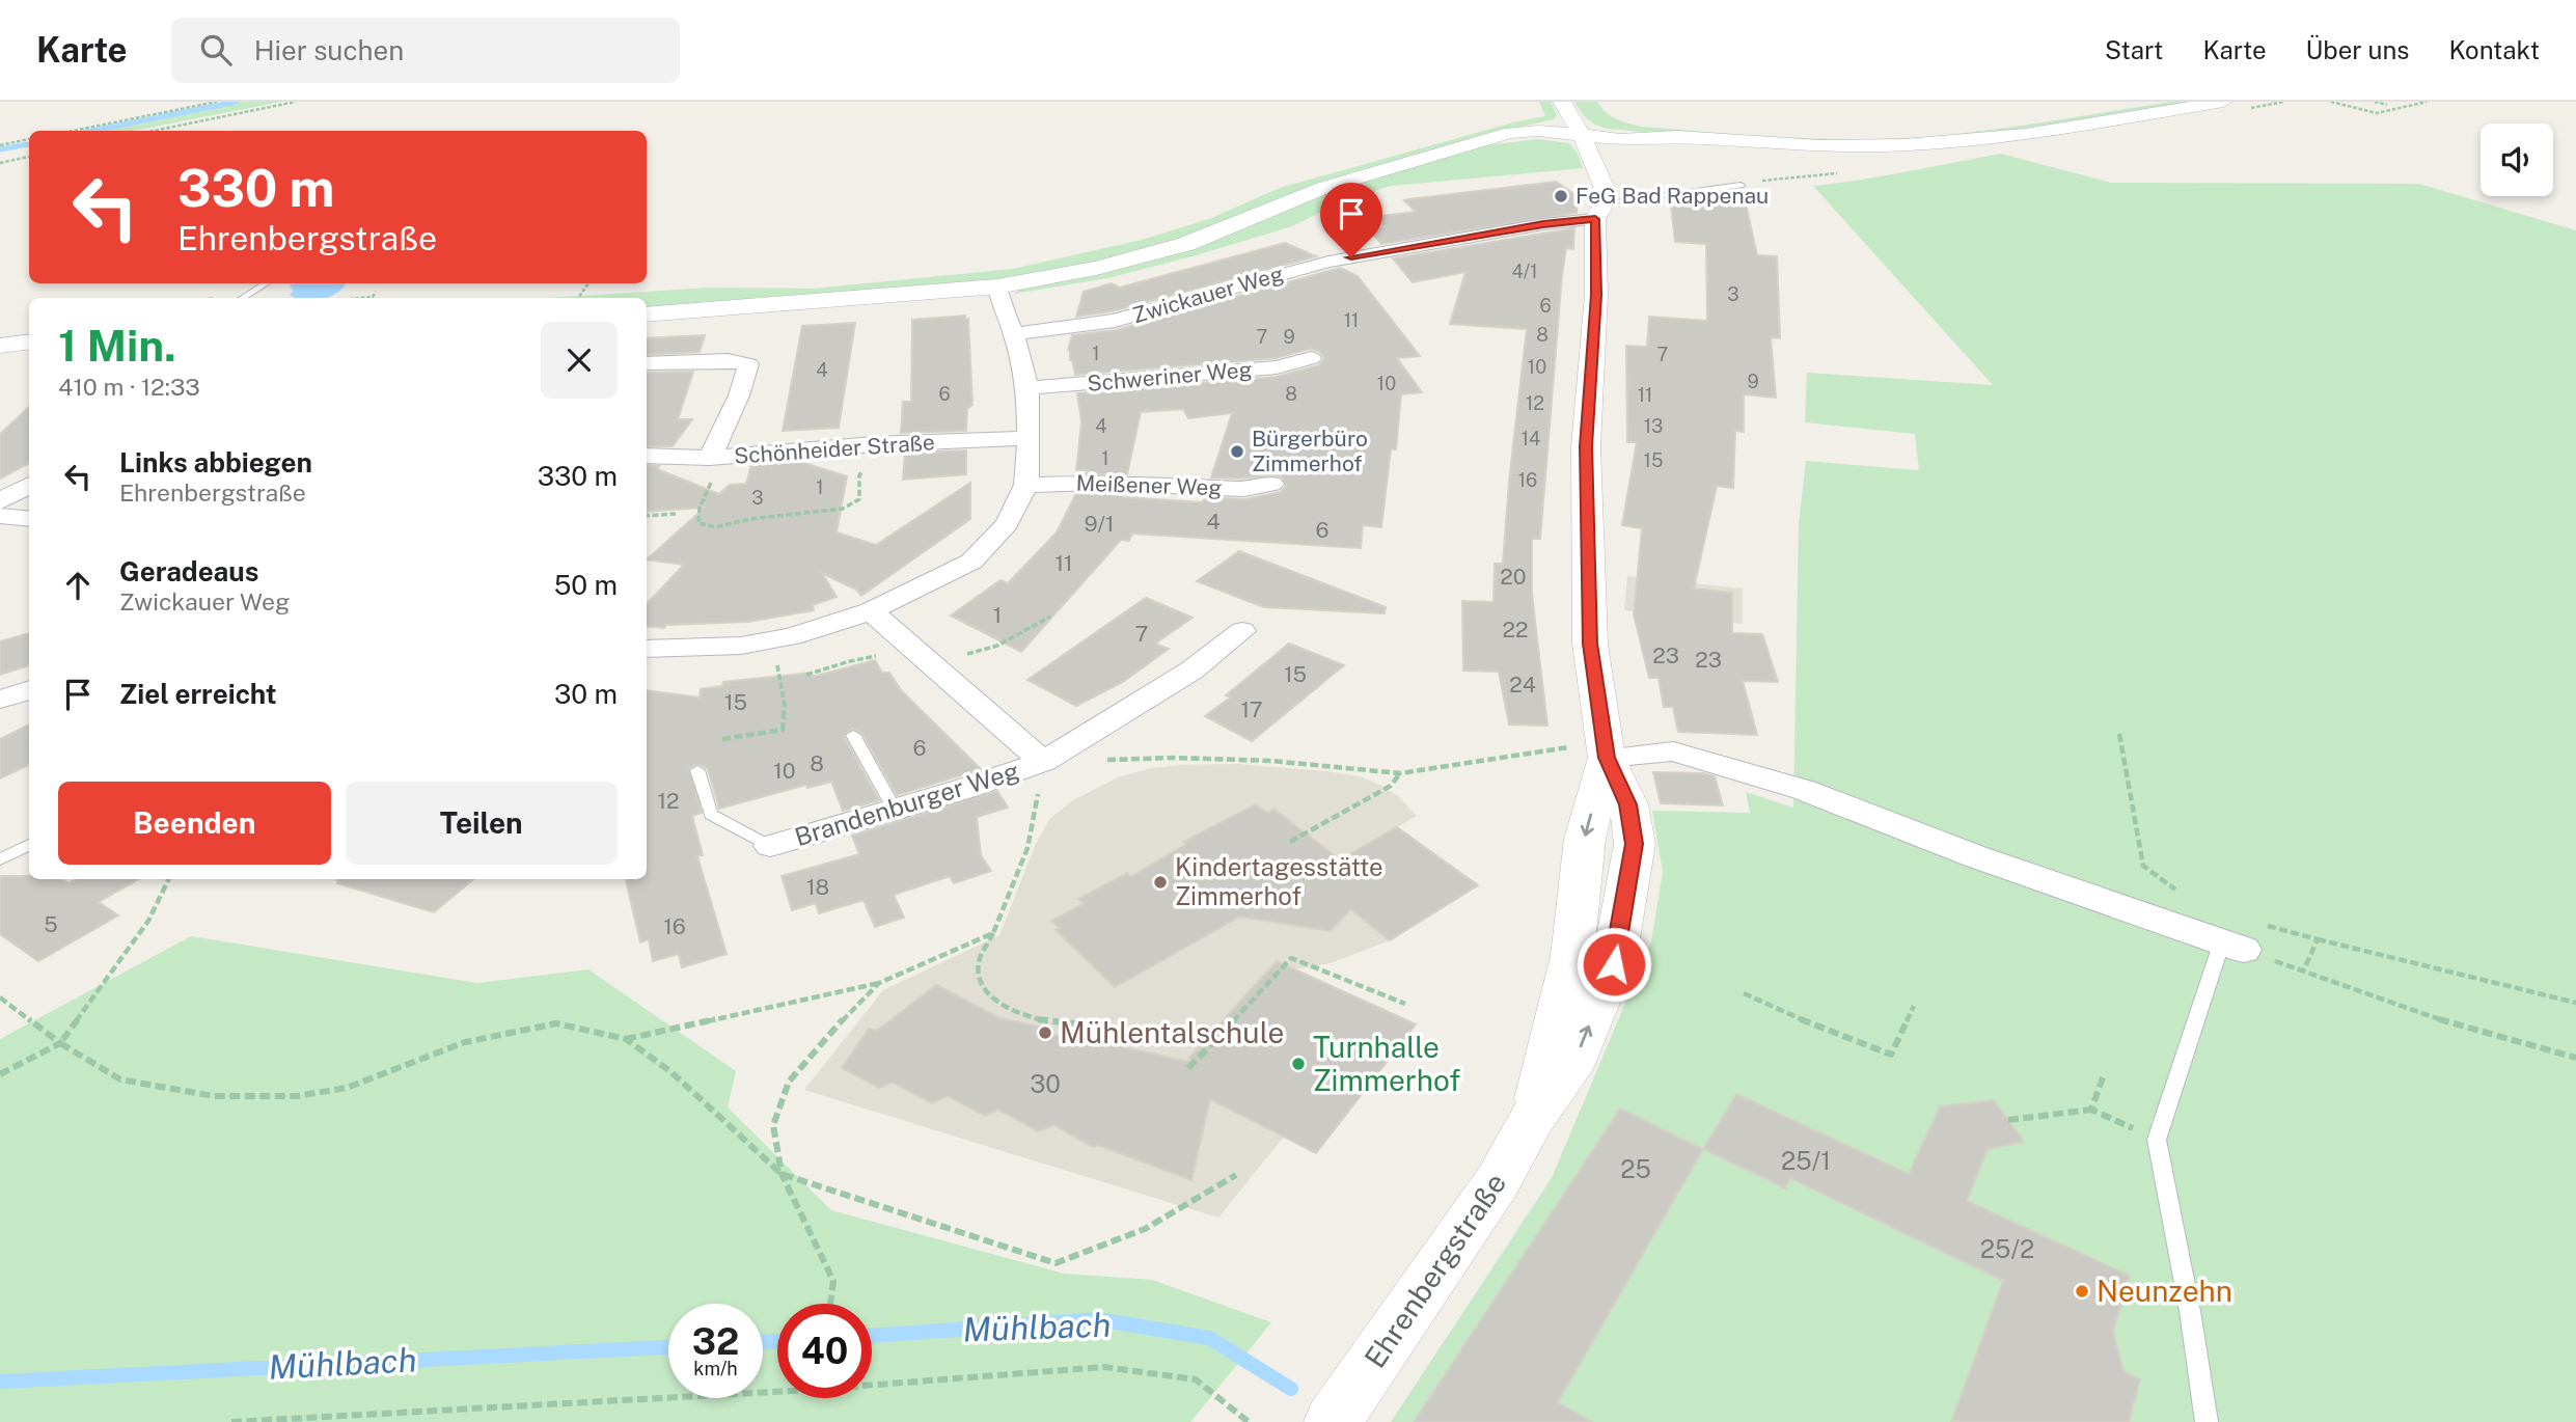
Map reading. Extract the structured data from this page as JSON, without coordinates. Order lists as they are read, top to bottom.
{
  "streets": {
    "street": [
      "Zwickauer Weg",
      "Schweriner Weg",
      "Schönheider Straße",
      "Meißener Weg",
      "Brandenburger Weg",
      "Ehrenbergstraße"
    ]
  },
  "crossings": [
    ["Zwickauer Weg", "Ehrenbergstraße"]
  ],
  "water": ["Mühlbach"],
  "places": [
    "FeG Bad Rappenau",
    "Bürgerbüro Zimmerhof",
    "Kindertagesstätte Zimmerhof",
    "Mühlentalschule",
    "Turnhalle Zimmerhof",
    "Neunzehn"
  ],
  "house_numbers": [
    "4/1",
    "3",
    "6",
    "11",
    "8",
    "7",
    "9",
    "1",
    "7",
    "10",
    "4",
    "9",
    "10",
    "6",
    "8",
    "11",
    "12",
    "4",
    "13",
    "14",
    "1",
    "15",
    "16",
    "1",
    "3",
    "4",
    "9/1",
    "6",
    "11",
    "20",
    "1",
    "22",
    "7",
    "23",
    "23",
    "15",
    "24",
    "15",
    "17",
    "6",
    "8",
    "10",
    "12",
    "18",
    "5",
    "16",
    "30",
    "25/1",
    "25",
    "25/2"
  ],
  "page": {
    "header": "Karte",
    "search": "Hier suchen",
    "nav": [
      "Start",
      "Karte",
      "Über uns",
      "Kontakt"
    ],
    "turn": ["330 m", "Ehrenbergstraße"],
    "heading": ["1 Min.", "410 m · 12:33"],
    "list": [
      {
        "name": "Links abbiegen",
        "note": "Ehrenbergstraße",
        "value": "330 m"
      },
      {
        "name": "Geradeaus",
        "note": "Zwickauer Weg",
        "value": "50 m"
      },
      {
        "name": "Ziel erreicht",
        "value": "30 m"
      }
    ],
    "buttons": ["Beenden", "Teilen"],
    "speed": "32 km/h",
    "limit": "40"
  }
}
